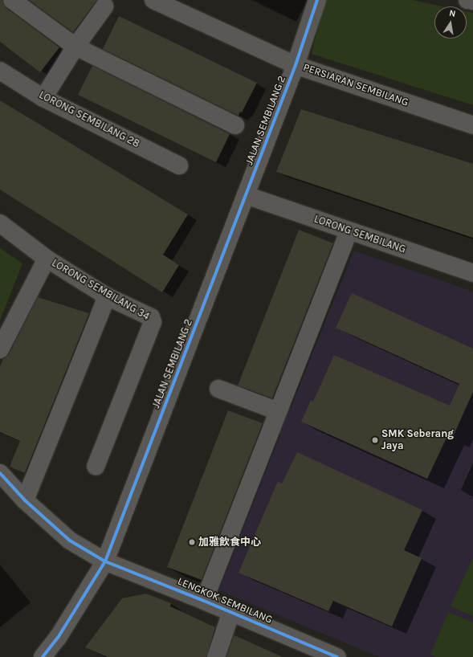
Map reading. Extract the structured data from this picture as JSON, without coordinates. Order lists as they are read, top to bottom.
{
  "streets": {
    "street": [
      "PERSIARAN SEMBILANG",
      "LORONG SEMBILANG 28",
      "JALAN SEMBILANG 2",
      "LORONG SEMBILANG",
      "LORONG SEMBILANG 34",
      "LENGKOK SEMBILANG"
    ]
  },
  "crossings": [
    ["PERSIARAN SEMBILANG", "JALAN SEMBILANG 2"],
    ["JALAN SEMBILANG 2", "LORONG SEMBILANG"],
    ["JALAN SEMBILANG 2", "LENGKOK SEMBILANG"]
  ],
  "places": ["SMK Seberang Jaya", "加雅飲食中心"],
  "north": "top"
}
